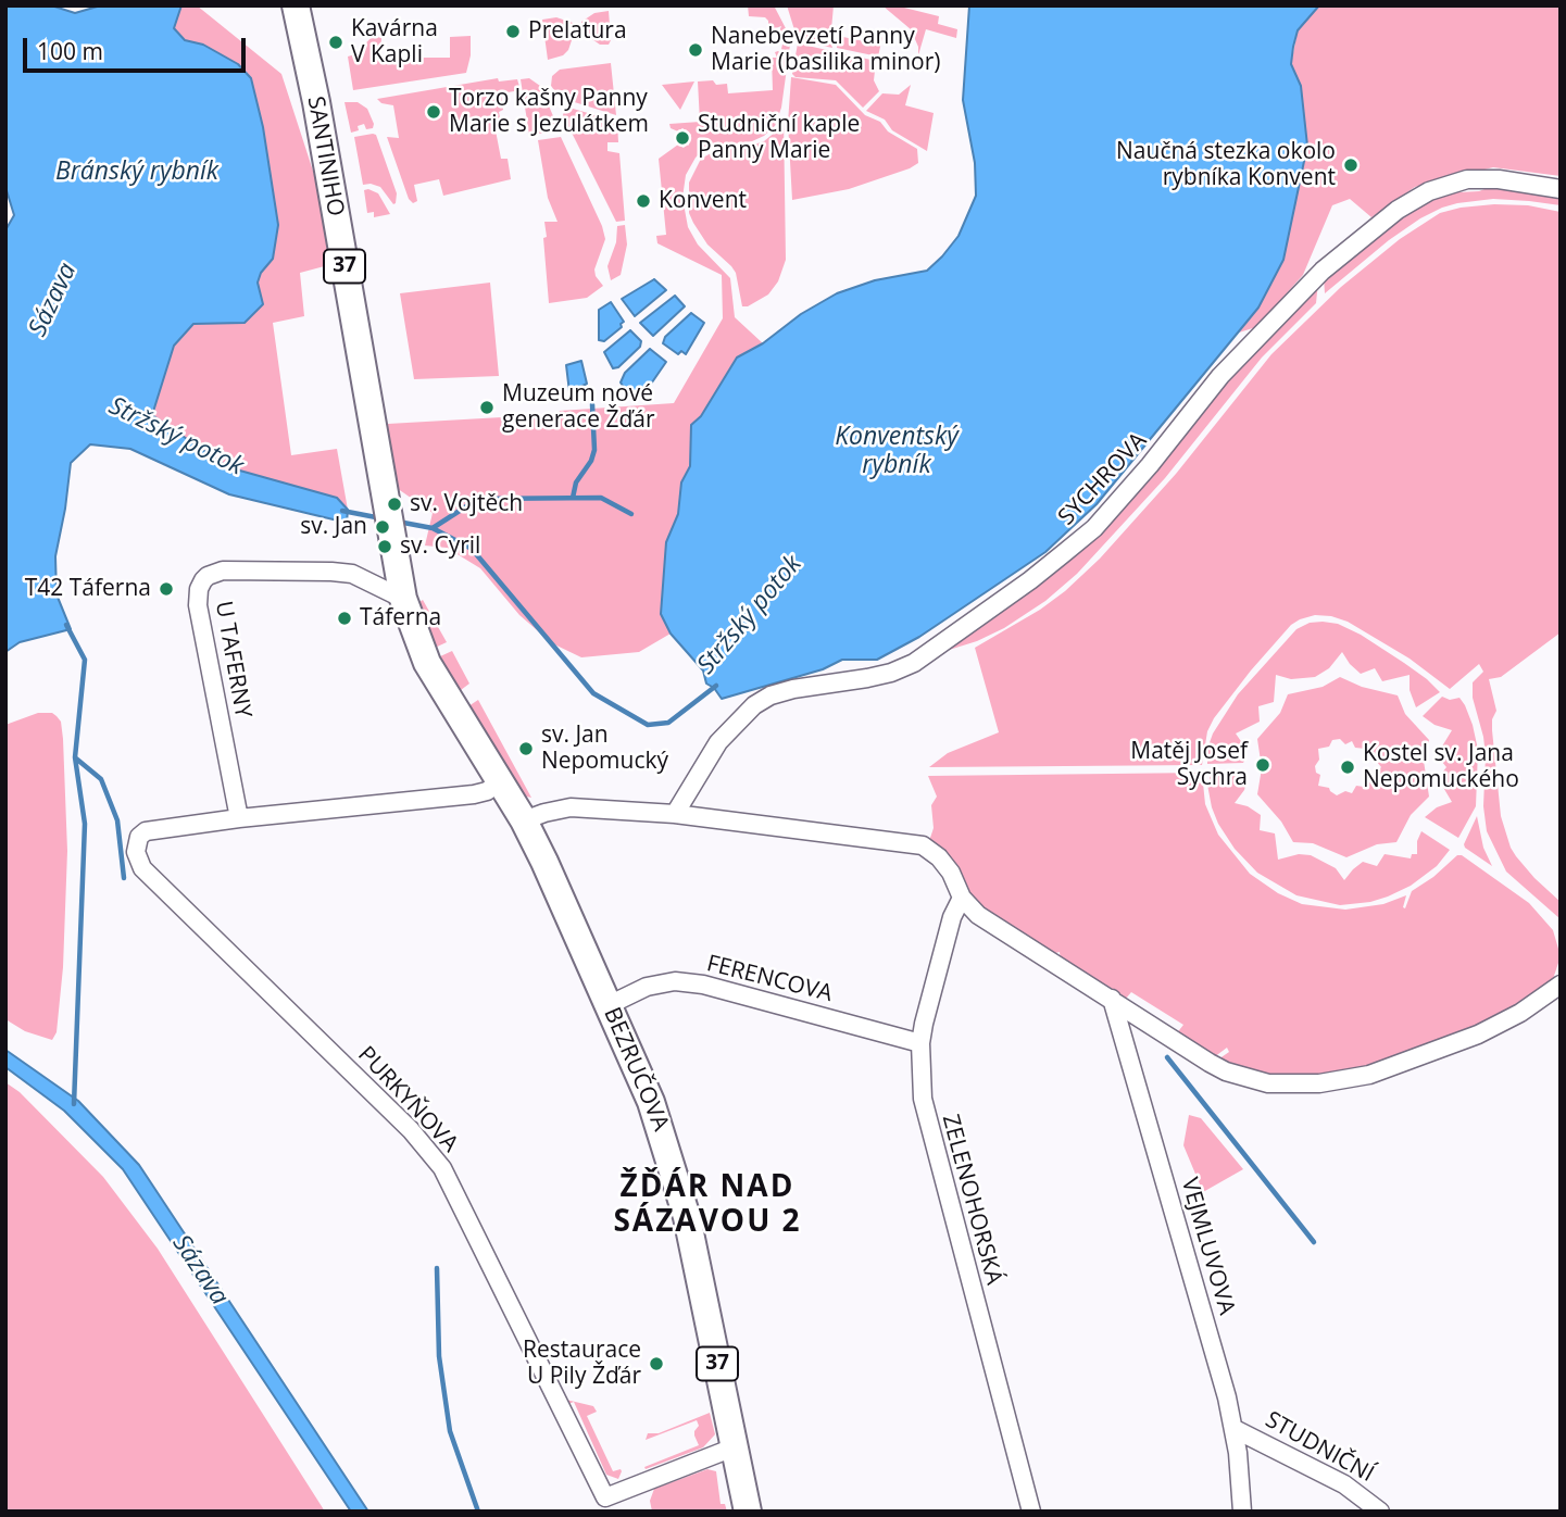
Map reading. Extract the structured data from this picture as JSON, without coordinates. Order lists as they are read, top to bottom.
{
  "streets": {
    "main road": ["SANTINIHO", "37", "BEZRUČOVA"],
    "street": [
      "SYCHROVA",
      "U TAFERNY",
      "FERENCOVA",
      "PURKYŇOVA",
      "ZELENOHORSKÁ",
      "VEJMLUVOVA",
      "STUDNIČNÍ"
    ]
  },
  "crossings": [
    ["SANTINIHO", "U TAFERNY"],
    ["SANTINIHO", "BEZRUČOVA"],
    ["U TAFERNY", "BEZRUČOVA"],
    ["U TAFERNY", "PURKYŇOVA"],
    ["FERENCOVA", "BEZRUČOVA"],
    ["FERENCOVA", "ZELENOHORSKÁ"],
    ["BEZRUČOVA", "PURKYŇOVA"],
    ["VEJMLUVOVA", "STUDNIČNÍ"]
  ],
  "districts": ["ŽĎÁR NAD SÁZAVOU 2"],
  "water": [
    "Bránský rybník",
    "Sázava",
    "Stržský potok",
    "Konventský rybník"
  ],
  "places": [
    "Prelatura",
    "Kavárna V Kapli",
    "Nanebevzetí Panny Marie (basilika minor)",
    "Torzo kašny Panny Marie s Jezulátkem",
    "Studniční kaple Panny Marie",
    "Naučná stezka okolo rybníka Konvent",
    "Konvent",
    "Muzeum nové generace Žďár",
    "sv. Vojtěch",
    "sv. Jan",
    "sv. Cyril",
    "T42 Táferna",
    "Táferna",
    "sv. Jan Nepomucký",
    "Matěj Josef Sychra",
    "Kostel sv. Jana Nepomuckého",
    "Restaurace U Pily Žďár"
  ],
  "scale_bar": "100 m"
}
